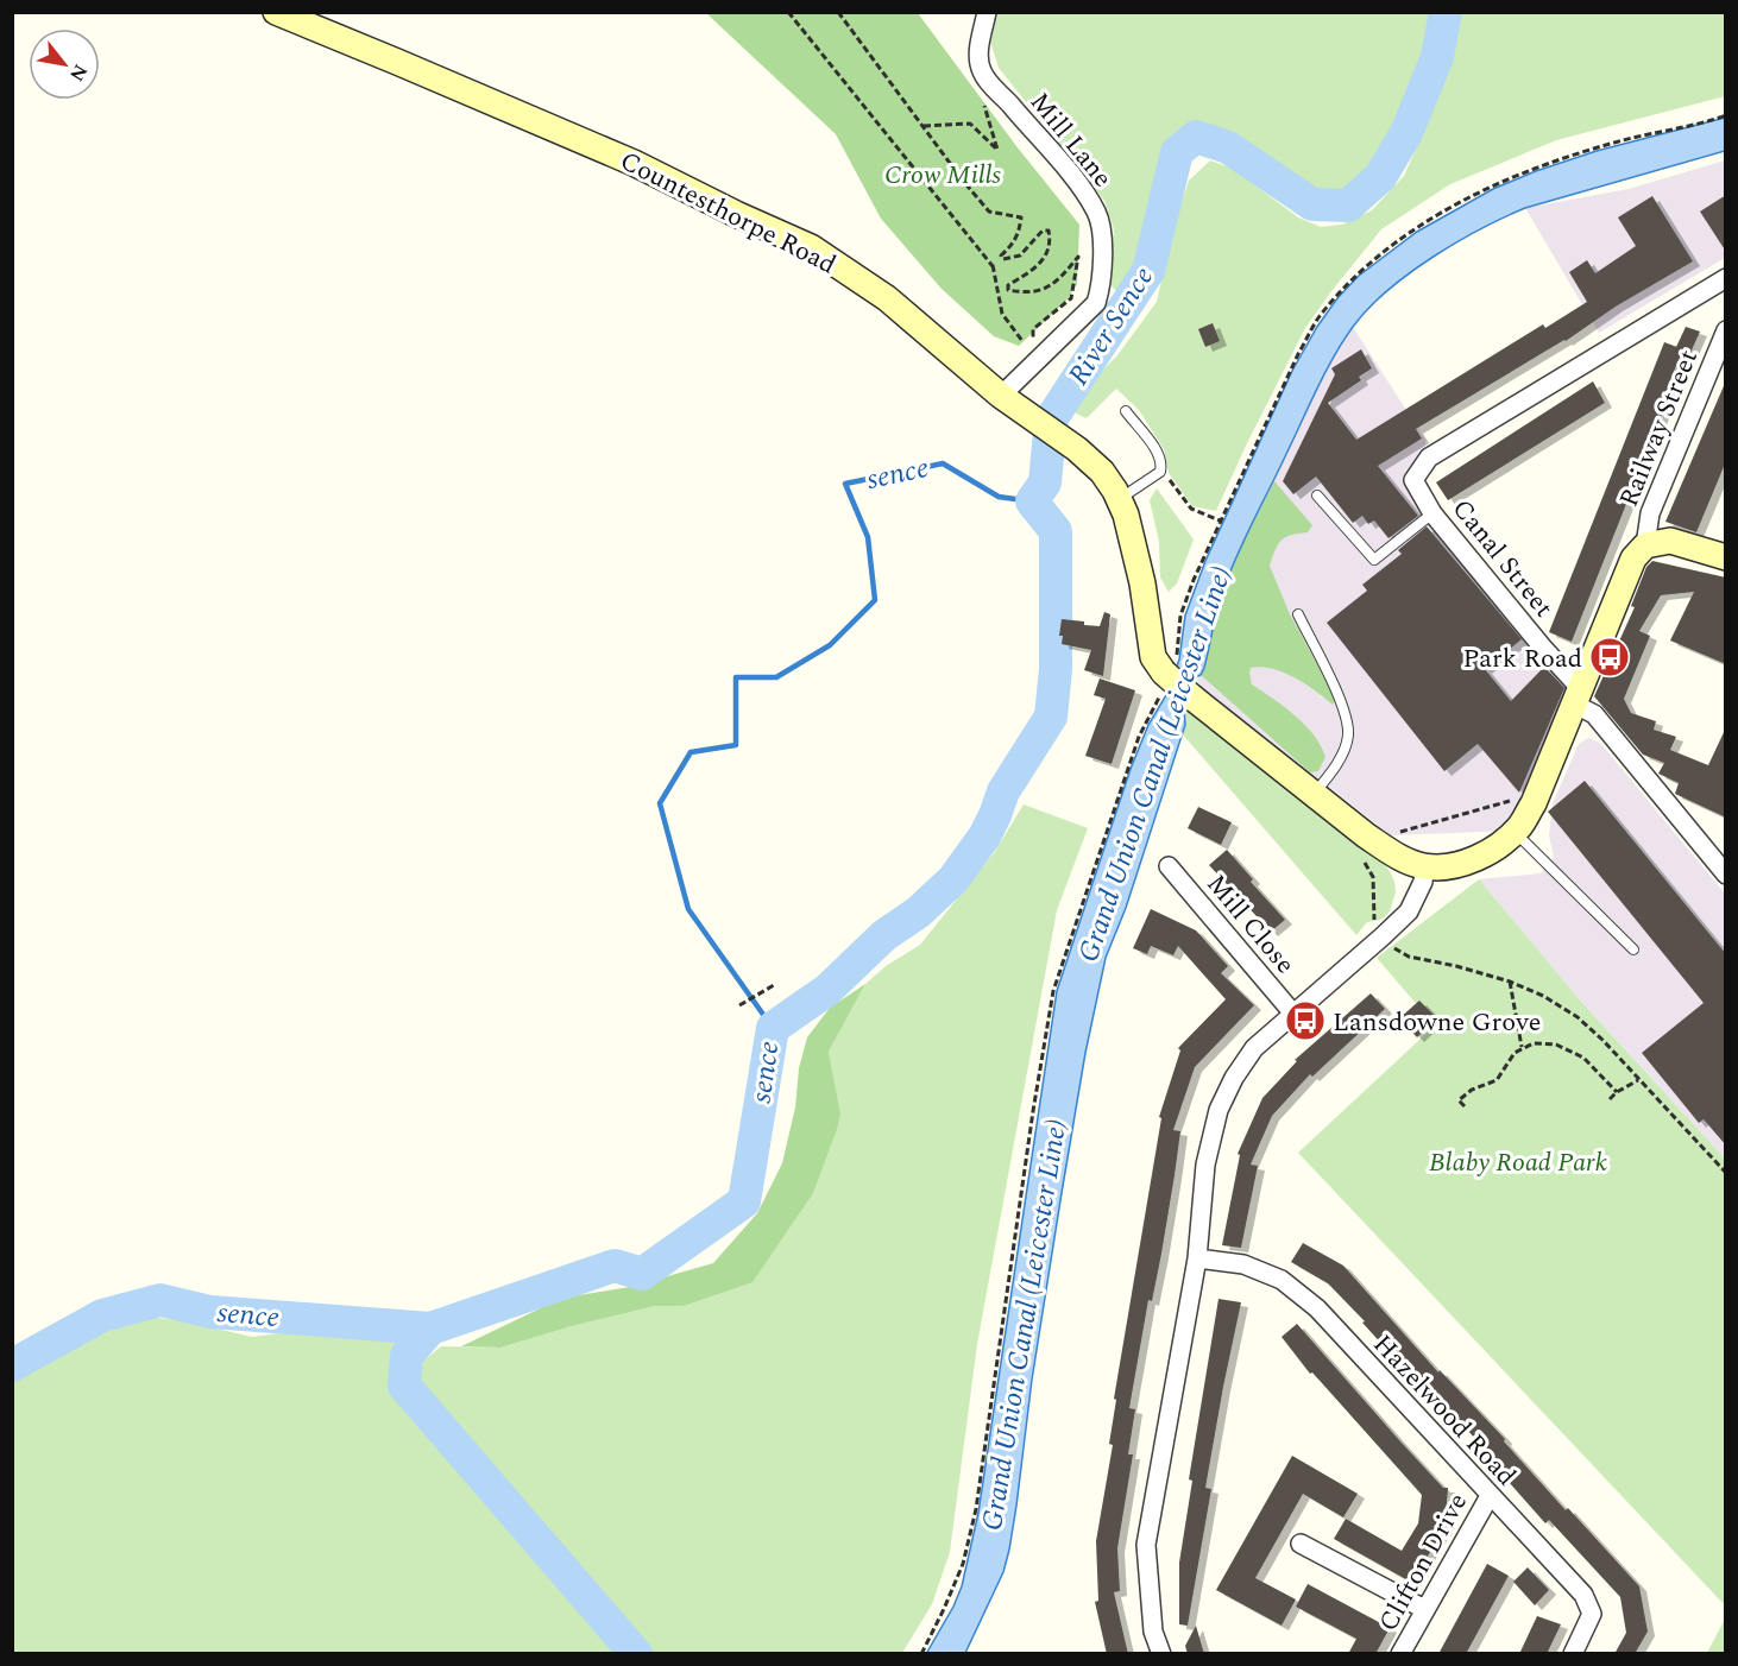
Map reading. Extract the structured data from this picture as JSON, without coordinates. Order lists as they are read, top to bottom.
{
  "streets": {
    "street": [
      "Mill Lane",
      "Countesthorpe Road",
      "Railway Street",
      "Canal Street",
      "Mill Close",
      "Hazelwood Road",
      "Clifton Drive"
    ]
  },
  "crossings": [
    ["Mill Lane", "Countesthorpe Road"],
    ["Hazelwood Road", "Clifton Drive"]
  ],
  "water": ["River Sence", "sence", "Grand Union Canal (Leicester Line)"],
  "parks": ["Crow Mills", "Blaby Road Park"],
  "places": {
    "bus stop": ["Park Road", "Lansdowne Grove"]
  },
  "north": "bottom right"
}
